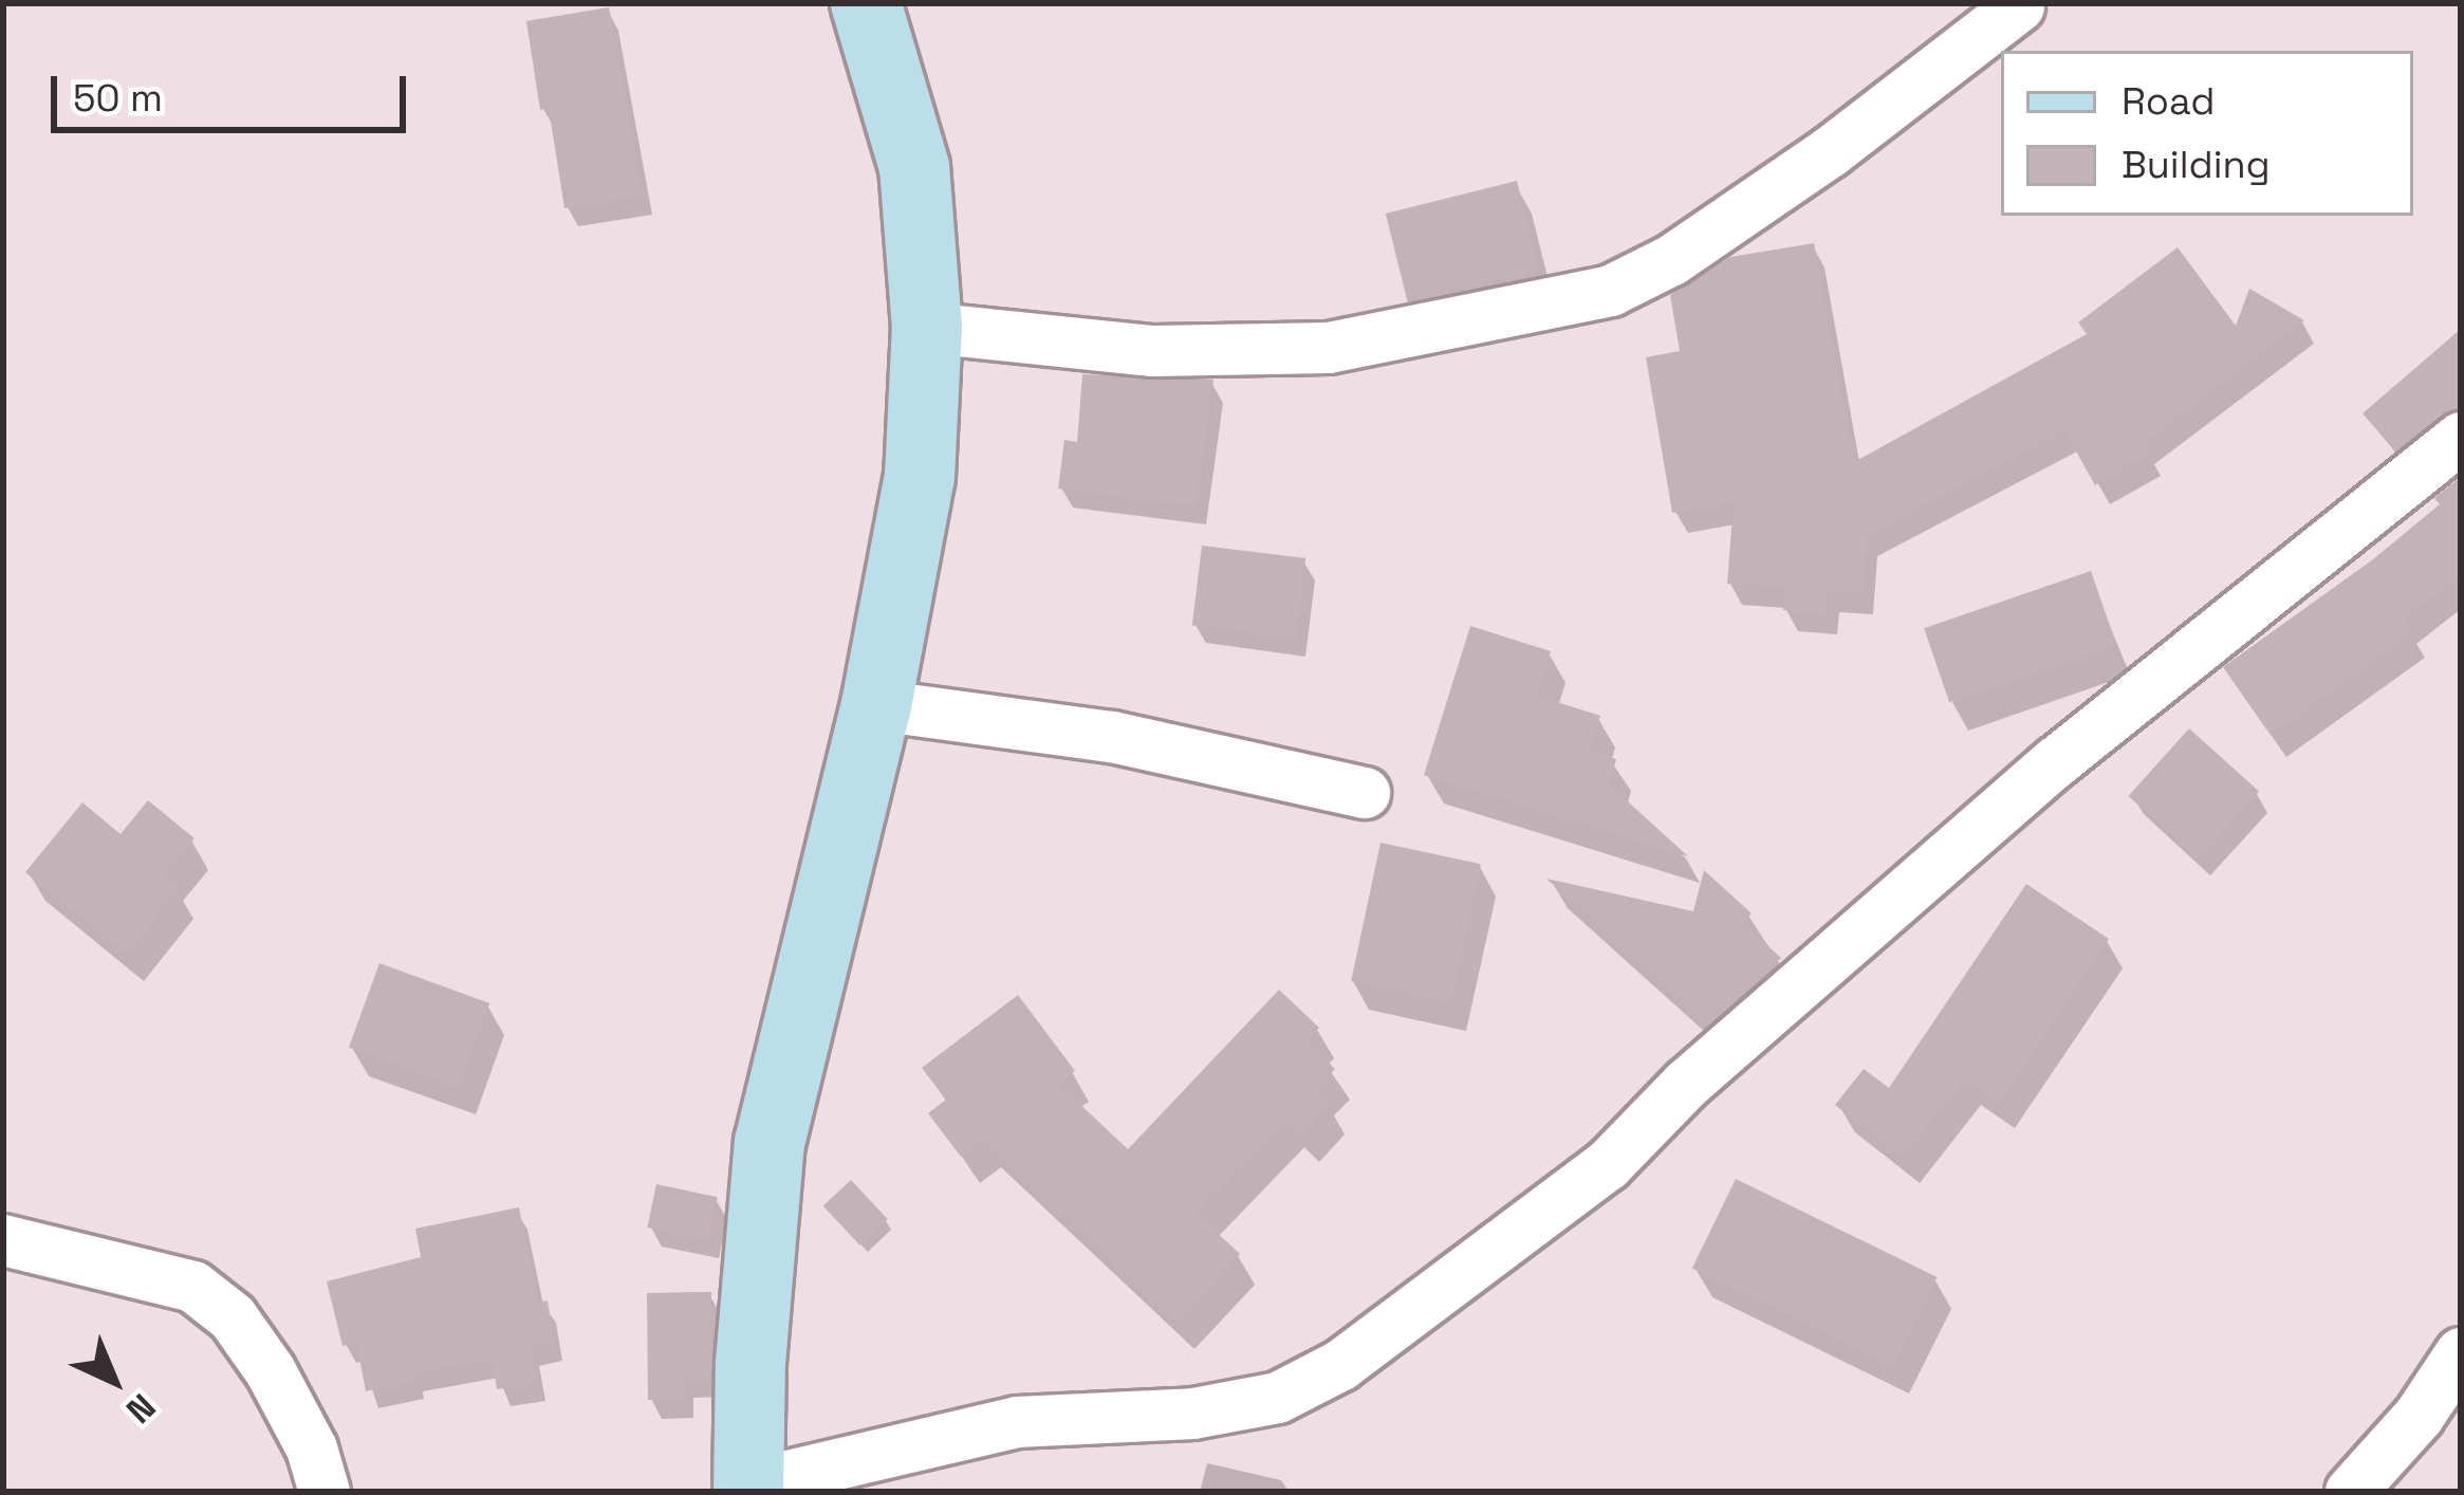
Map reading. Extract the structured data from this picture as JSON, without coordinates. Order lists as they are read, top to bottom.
{
  "legend": ["Road", "Building"],
  "scale_bar": "50 m",
  "north": "bottom right"
}
